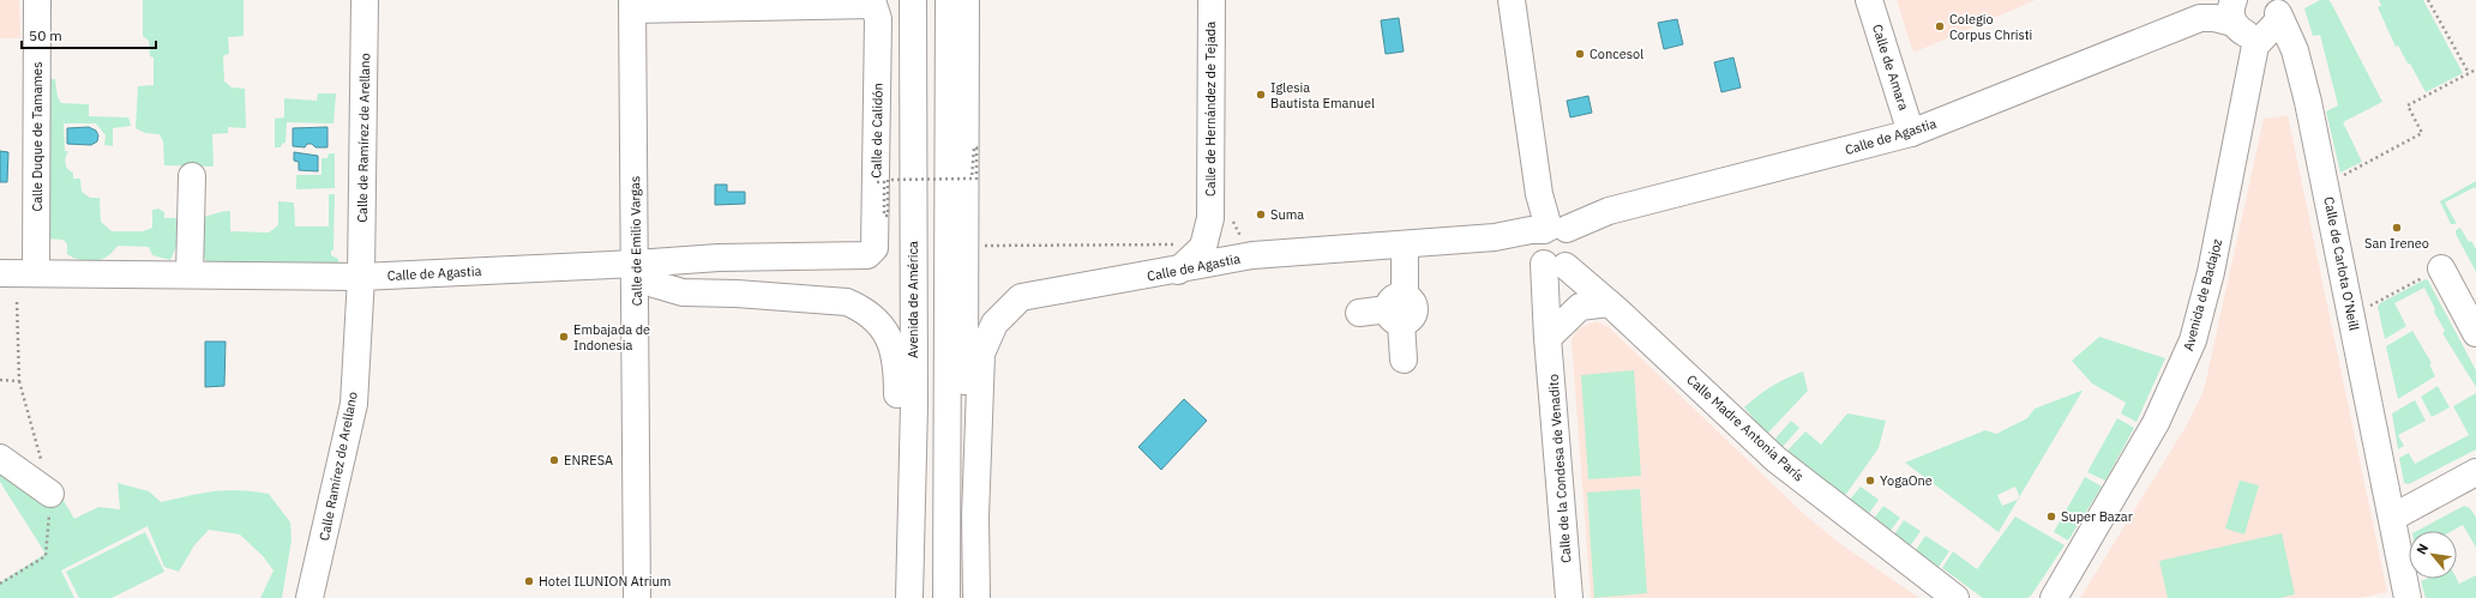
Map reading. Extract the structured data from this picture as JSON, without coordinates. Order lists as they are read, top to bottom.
{
  "streets": {
    "main road": [
      "Calle de Amara",
      "Calle de Hernández de Tejada",
      "Calle de Calidón",
      "Calle Duque de Tamames",
      "Calle de Agastia",
      "Calle de Ramírez de Arellano",
      "Calle de Emilio Vargas",
      "Calle de Carlota O’Neill",
      "Avenida de Badajoz",
      "Avenida de América",
      "Calle Madre Antonia París",
      "Calle Ramírez de Arellano",
      "Calle de la Condesa de Venadito"
    ]
  },
  "crossings": [
    ["Calle de Amara", "Calle de Agastia"],
    ["Calle de Hernández de Tejada", "Calle de Agastia"],
    ["Calle de Calidón", "Calle de Agastia"],
    ["Calle de Calidón", "Calle de Emilio Vargas"],
    ["Calle Duque de Tamames", "Calle de Agastia"],
    ["Calle de Agastia", "Calle de Ramírez de Arellano"],
    ["Calle de Agastia", "Calle de Emilio Vargas"],
    ["Calle de Agastia", "Avenida de Badajoz"],
    ["Calle de Agastia", "Calle Madre Antonia París"],
    ["Calle de Agastia", "Calle Ramírez de Arellano"],
    ["Calle de Agastia", "Calle de la Condesa de Venadito"],
    ["Calle de Ramírez de Arellano", "Calle Ramírez de Arellano"],
    ["Calle Madre Antonia París", "Calle de la Condesa de Venadito"]
  ],
  "places": [
    "Colegio Corpus Christi",
    "Concesol",
    "Iglesia Bautista Emanuel",
    "Suma",
    "San Ireneo",
    "Embajada de Indonesia",
    "ENRESA",
    "YogaOne",
    "Super Bazar",
    "Hotel ILUNION Atrium"
  ],
  "scale_bar": "50 m",
  "north": "top left"
}
